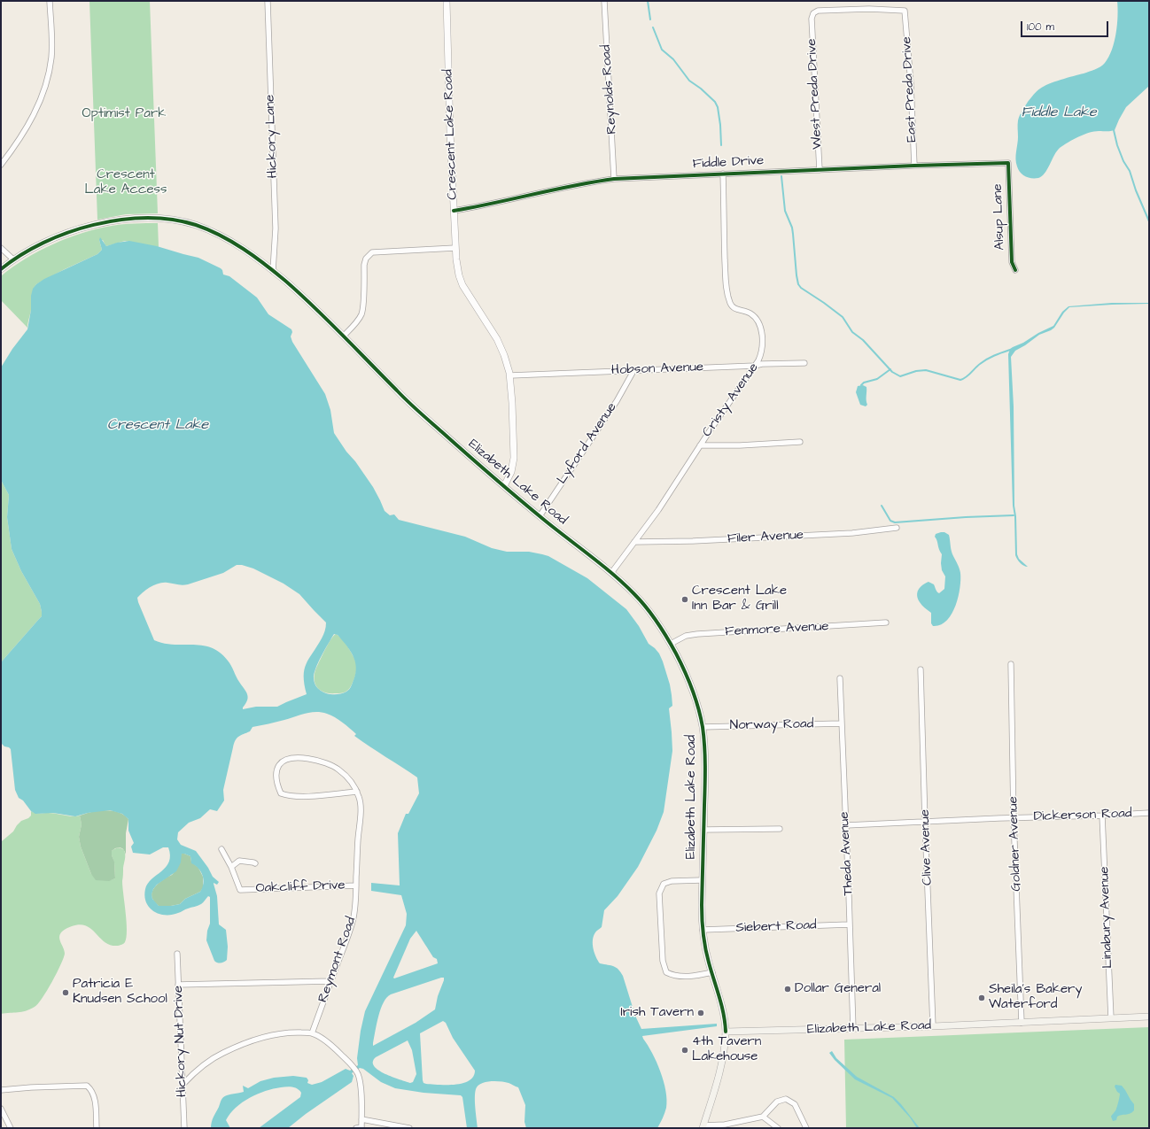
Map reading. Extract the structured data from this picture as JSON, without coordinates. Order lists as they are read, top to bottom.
{
  "streets": {
    "main road": ["Elizabeth Lake Road"],
    "street": [
      "Reynolds Road",
      "East Preda Drive",
      "West Preda Drive",
      "Crescent Lake Road",
      "Hickory Lane",
      "Fiddle Drive",
      "Alsup Lane",
      "Hobson Avenue",
      "Cristy Avenue",
      "Lyford Avenue",
      "Filer Avenue",
      "Fenmore Avenue",
      "Norway Road",
      "Dickerson Road",
      "Goldner Avenue",
      "Clive Avenue",
      "Theda Avenue",
      "Oakcliff Drive",
      "Linabury Avenue",
      "Siebert Road",
      "Reymont Road",
      "Hickory Nut Drive"
    ]
  },
  "crossings": [
    ["Reynolds Road", "Fiddle Drive"],
    ["East Preda Drive", "West Preda Drive"],
    ["East Preda Drive", "Fiddle Drive"],
    ["West Preda Drive", "Fiddle Drive"],
    ["Crescent Lake Road", "Fiddle Drive"],
    ["Crescent Lake Road", "Hobson Avenue"],
    ["Crescent Lake Road", "Elizabeth Lake Road"],
    ["Hickory Lane", "Elizabeth Lake Road"],
    ["Fiddle Drive", "Alsup Lane"],
    ["Fiddle Drive", "Cristy Avenue"],
    ["Hobson Avenue", "Cristy Avenue"],
    ["Hobson Avenue", "Lyford Avenue"],
    ["Cristy Avenue", "Elizabeth Lake Road"],
    ["Cristy Avenue", "Filer Avenue"],
    ["Lyford Avenue", "Elizabeth Lake Road"],
    ["Elizabeth Lake Road", "Fenmore Avenue"],
    ["Elizabeth Lake Road", "Norway Road"],
    ["Elizabeth Lake Road", "Goldner Avenue"],
    ["Elizabeth Lake Road", "Clive Avenue"],
    ["Elizabeth Lake Road", "Theda Avenue"],
    ["Elizabeth Lake Road", "Linabury Avenue"],
    ["Elizabeth Lake Road", "Siebert Road"],
    ["Norway Road", "Theda Avenue"],
    ["Dickerson Road", "Goldner Avenue"],
    ["Dickerson Road", "Clive Avenue"],
    ["Dickerson Road", "Theda Avenue"],
    ["Dickerson Road", "Linabury Avenue"],
    ["Theda Avenue", "Siebert Road"],
    ["Oakcliff Drive", "Reymont Road"]
  ],
  "water": ["Fiddle Lake", "Crescent Lake"],
  "parks": ["Optimist Park", "Crescent Lake Access"],
  "places": [
    "Crescent Lake Inn Bar & Grill",
    "Dollar General",
    "Patricia E Knudsen School",
    "Sheila's Bakery Waterford",
    "Irish Tavern",
    "4th Tavern Lakehouse"
  ],
  "scale_bar": "100 m"
}
